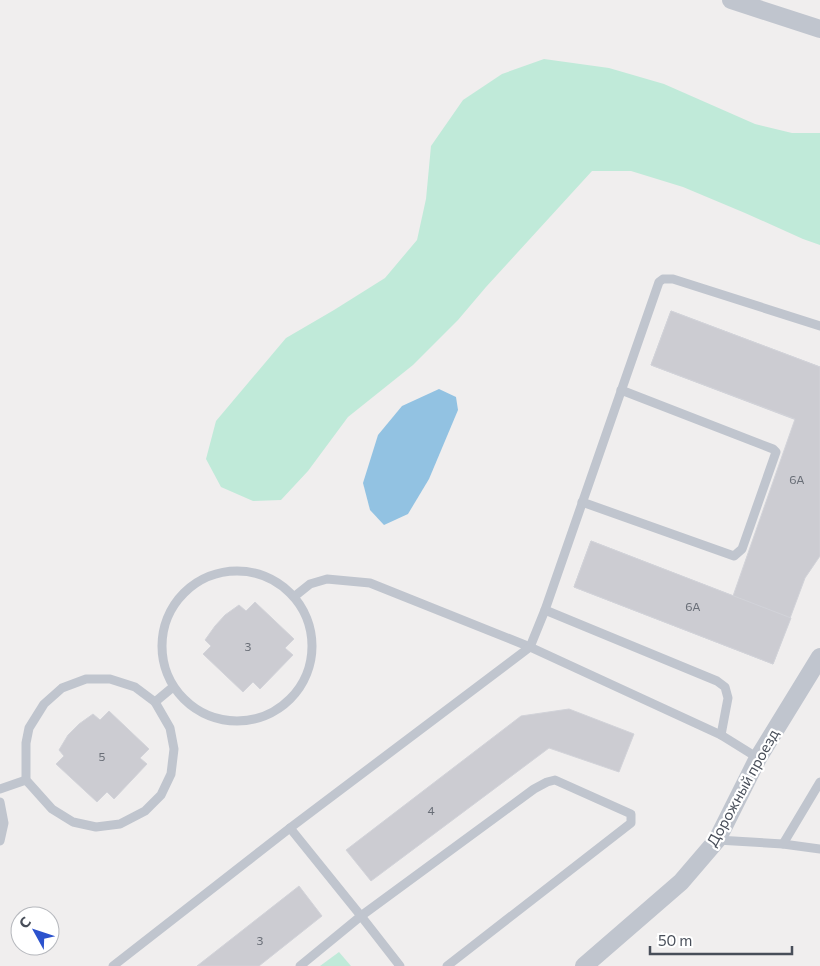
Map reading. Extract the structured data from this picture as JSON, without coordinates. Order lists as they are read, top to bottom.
{
  "streets": {
    "street": ["Дорожный проезд"]
  },
  "house_numbers": [
    "6А",
    "6А",
    "3",
    "5",
    "4",
    "3"
  ],
  "scale_bar": "50 m",
  "north": "top left"
}
